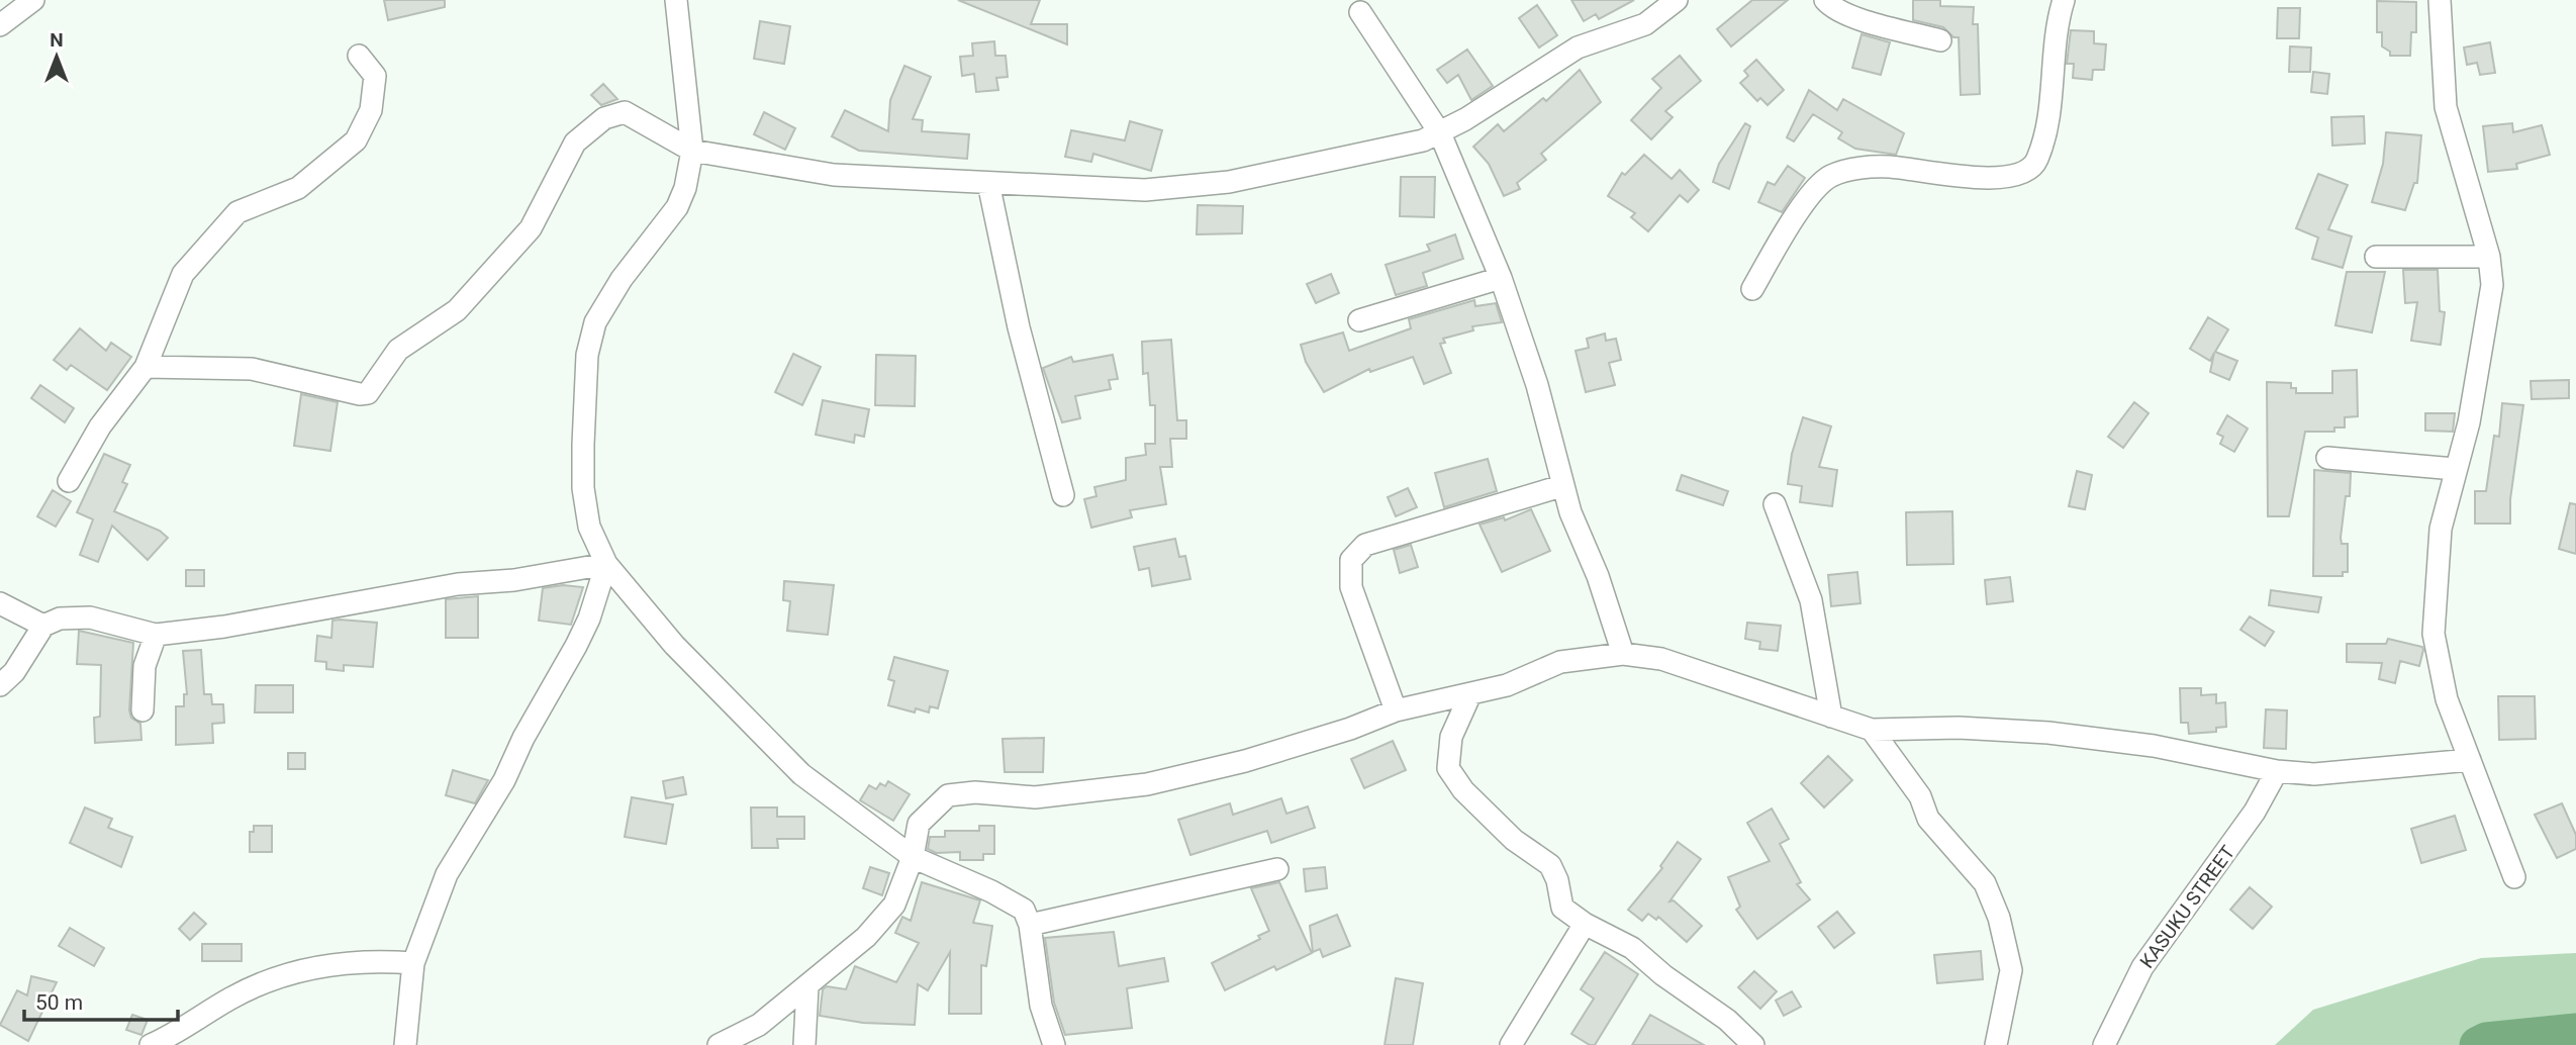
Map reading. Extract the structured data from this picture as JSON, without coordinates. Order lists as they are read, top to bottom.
{
  "streets": {
    "street": ["KASUKU STREET"]
  },
  "scale_bar": "50 m",
  "north": "top"
}
